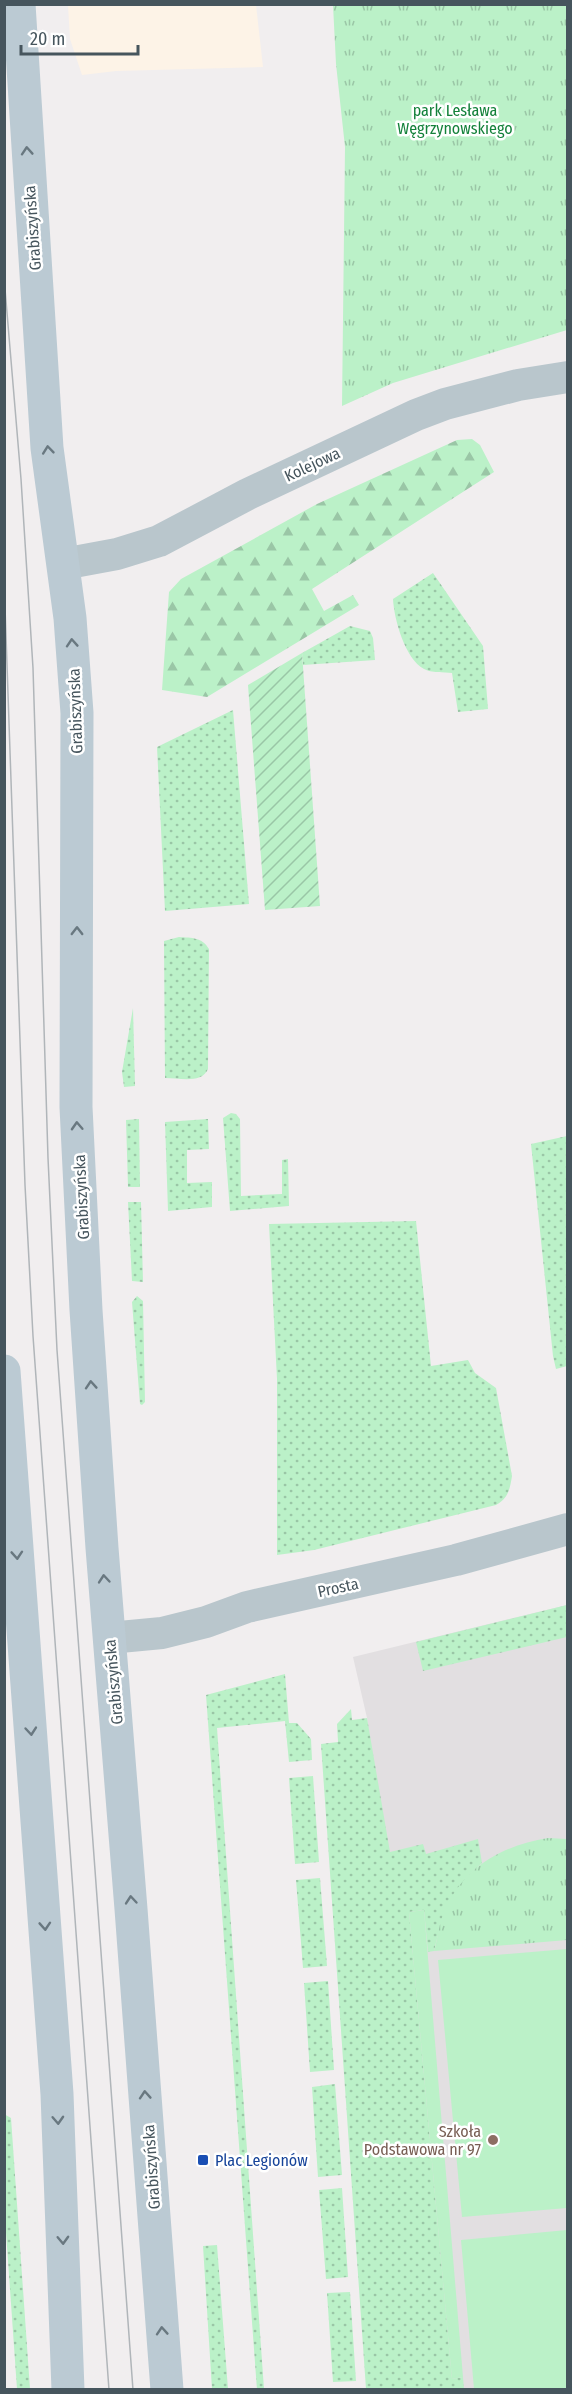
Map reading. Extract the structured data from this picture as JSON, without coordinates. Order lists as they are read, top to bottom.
{
  "streets": {
    "main road": ["Grabiszyńska"],
    "street": ["Kolejowa", "Prosta"]
  },
  "crossings": [
    ["Grabiszyńska", "Kolejowa"],
    ["Grabiszyńska", "Prosta"]
  ],
  "parks": ["park Lesława Węgrzynowskiego"],
  "places": {
    "other": ["Szkoła Podstawowa nr 97"],
    "transit": ["Plac Legionów"]
  },
  "scale_bar": "20 m"
}
